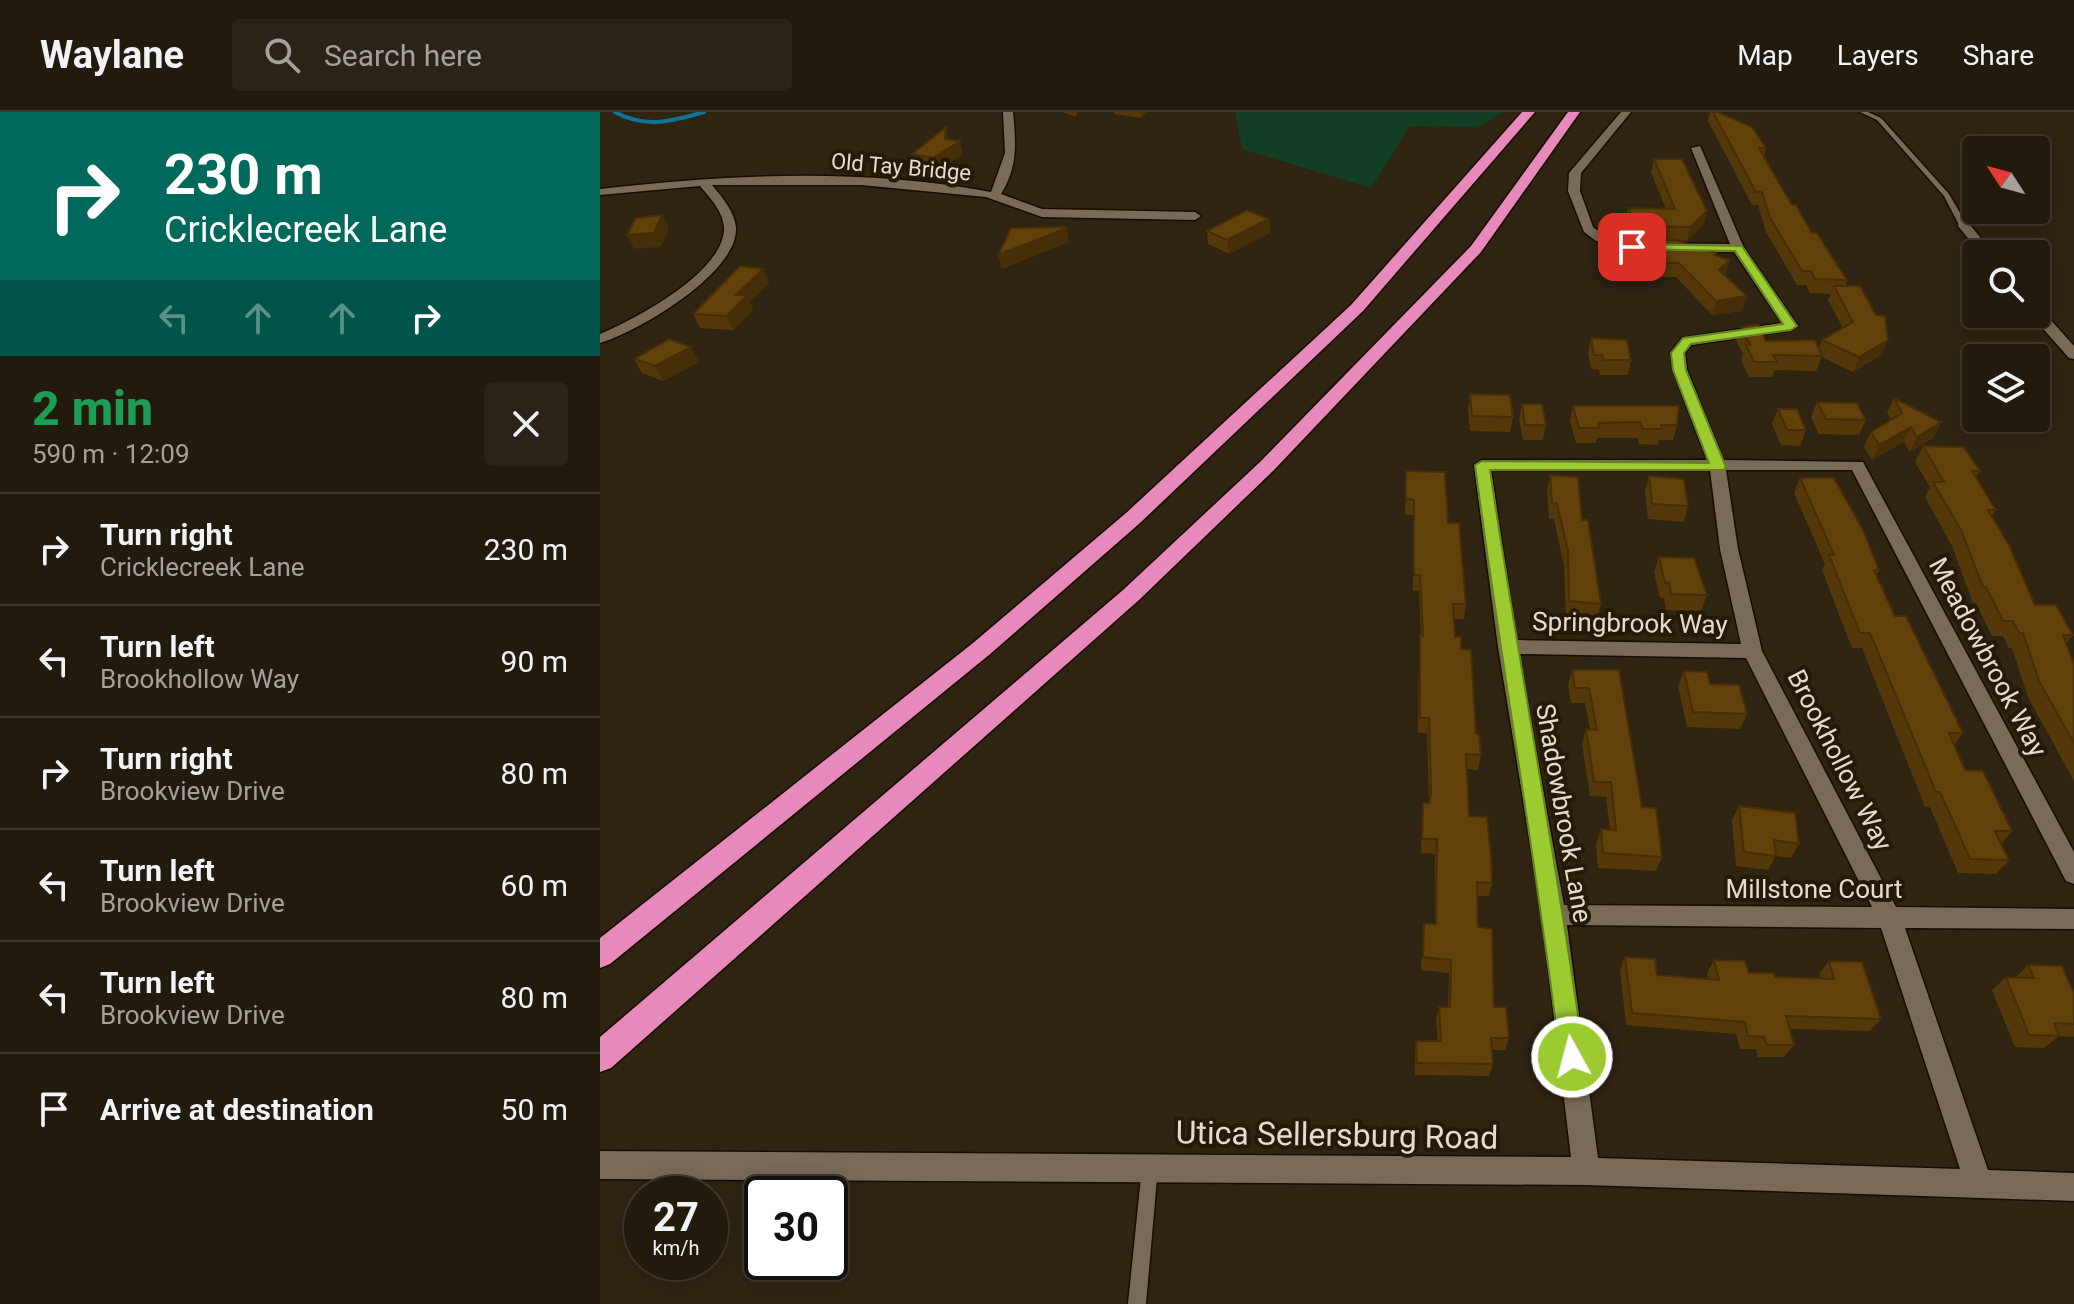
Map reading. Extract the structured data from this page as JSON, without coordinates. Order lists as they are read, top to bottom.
{
  "streets": {
    "street": [
      "Old Tay Bridge",
      "Springbrook Way",
      "Meadowbrook Way",
      "Brookhollow Way",
      "Shadowbrook Lane",
      "Millstone Court",
      "Utica Sellersburg Road"
    ]
  },
  "crossings": [
    ["Springbrook Way", "Brookhollow Way"],
    ["Springbrook Way", "Shadowbrook Lane"],
    ["Meadowbrook Way", "Brookhollow Way"],
    ["Meadowbrook Way", "Shadowbrook Lane"],
    ["Brookhollow Way", "Shadowbrook Lane"],
    ["Brookhollow Way", "Millstone Court"],
    ["Brookhollow Way", "Utica Sellersburg Road"],
    ["Shadowbrook Lane", "Millstone Court"],
    ["Shadowbrook Lane", "Utica Sellersburg Road"]
  ],
  "north": "top left",
  "page": {
    "header": "Waylane",
    "search": "Search here",
    "nav": ["Map", "Layers", "Share"],
    "turn": ["230 m", "Cricklecreek Lane"],
    "heading": ["2 min", "590 m · 12:09"],
    "list": [
      {
        "name": "Turn right",
        "note": "Cricklecreek Lane",
        "value": "230 m"
      },
      {
        "name": "Turn left",
        "note": "Brookhollow Way",
        "value": "90 m"
      },
      {
        "name": "Turn right",
        "note": "Brookview Drive",
        "value": "80 m"
      },
      {
        "name": "Turn left",
        "note": "Brookview Drive",
        "value": "60 m"
      },
      {
        "name": "Turn left",
        "note": "Brookview Drive",
        "value": "80 m"
      },
      {
        "name": "Arrive at destination",
        "value": "50 m"
      }
    ],
    "speed": "27 km/h",
    "limit": "30"
  }
}
